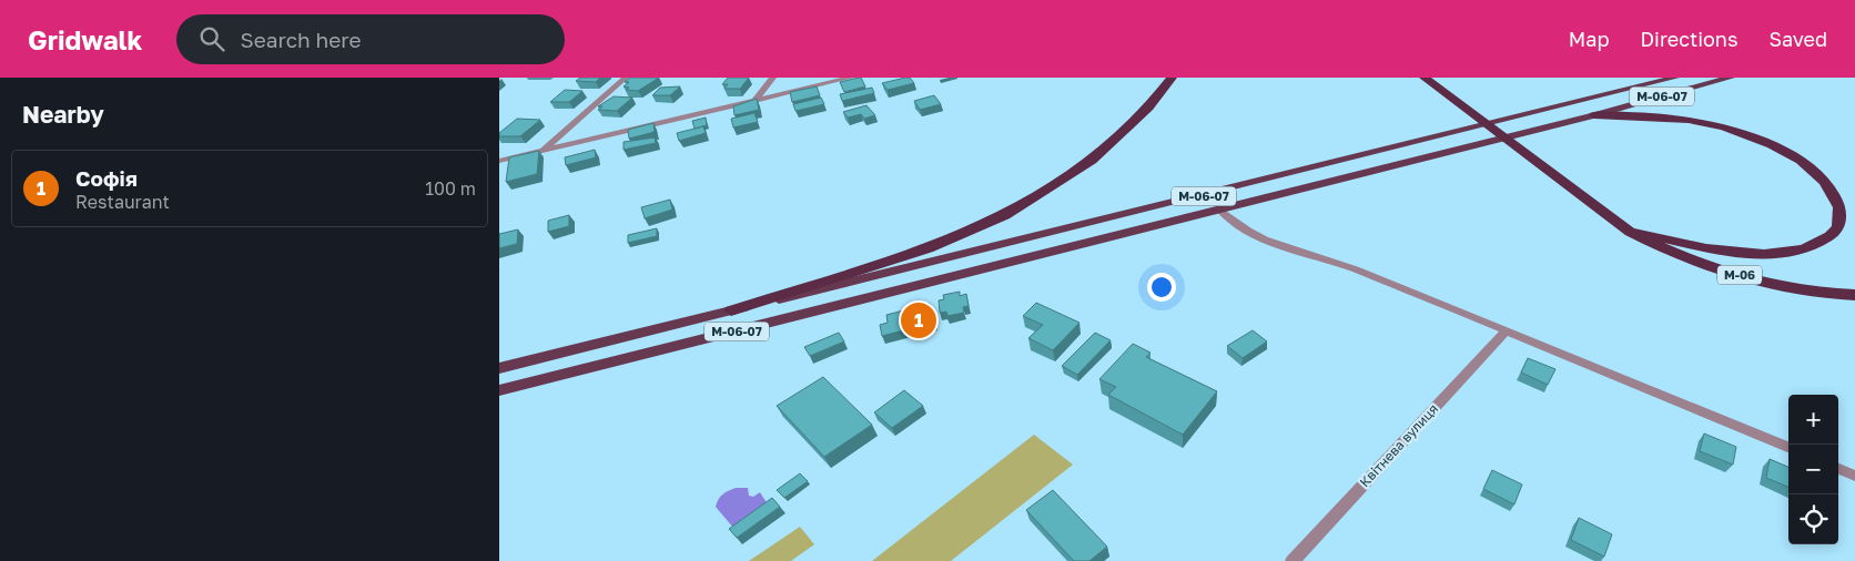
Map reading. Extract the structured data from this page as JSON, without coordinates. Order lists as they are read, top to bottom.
{
  "streets": {
    "highway": ["М-06"],
    "main road": ["М-06-07"],
    "street": ["Квітнева вулиця"]
  },
  "page": {
    "header": "Gridwalk",
    "search": "Search here",
    "nav": ["Map", "Directions", "Saved"],
    "heading": "Nearby",
    "list": [
      {
        "mark": "1",
        "name": "Софія",
        "note": "Restaurant",
        "value": "100 m"
      }
    ],
    "pins": "1",
    "map_buttons": ["+", "−"]
  }
}
